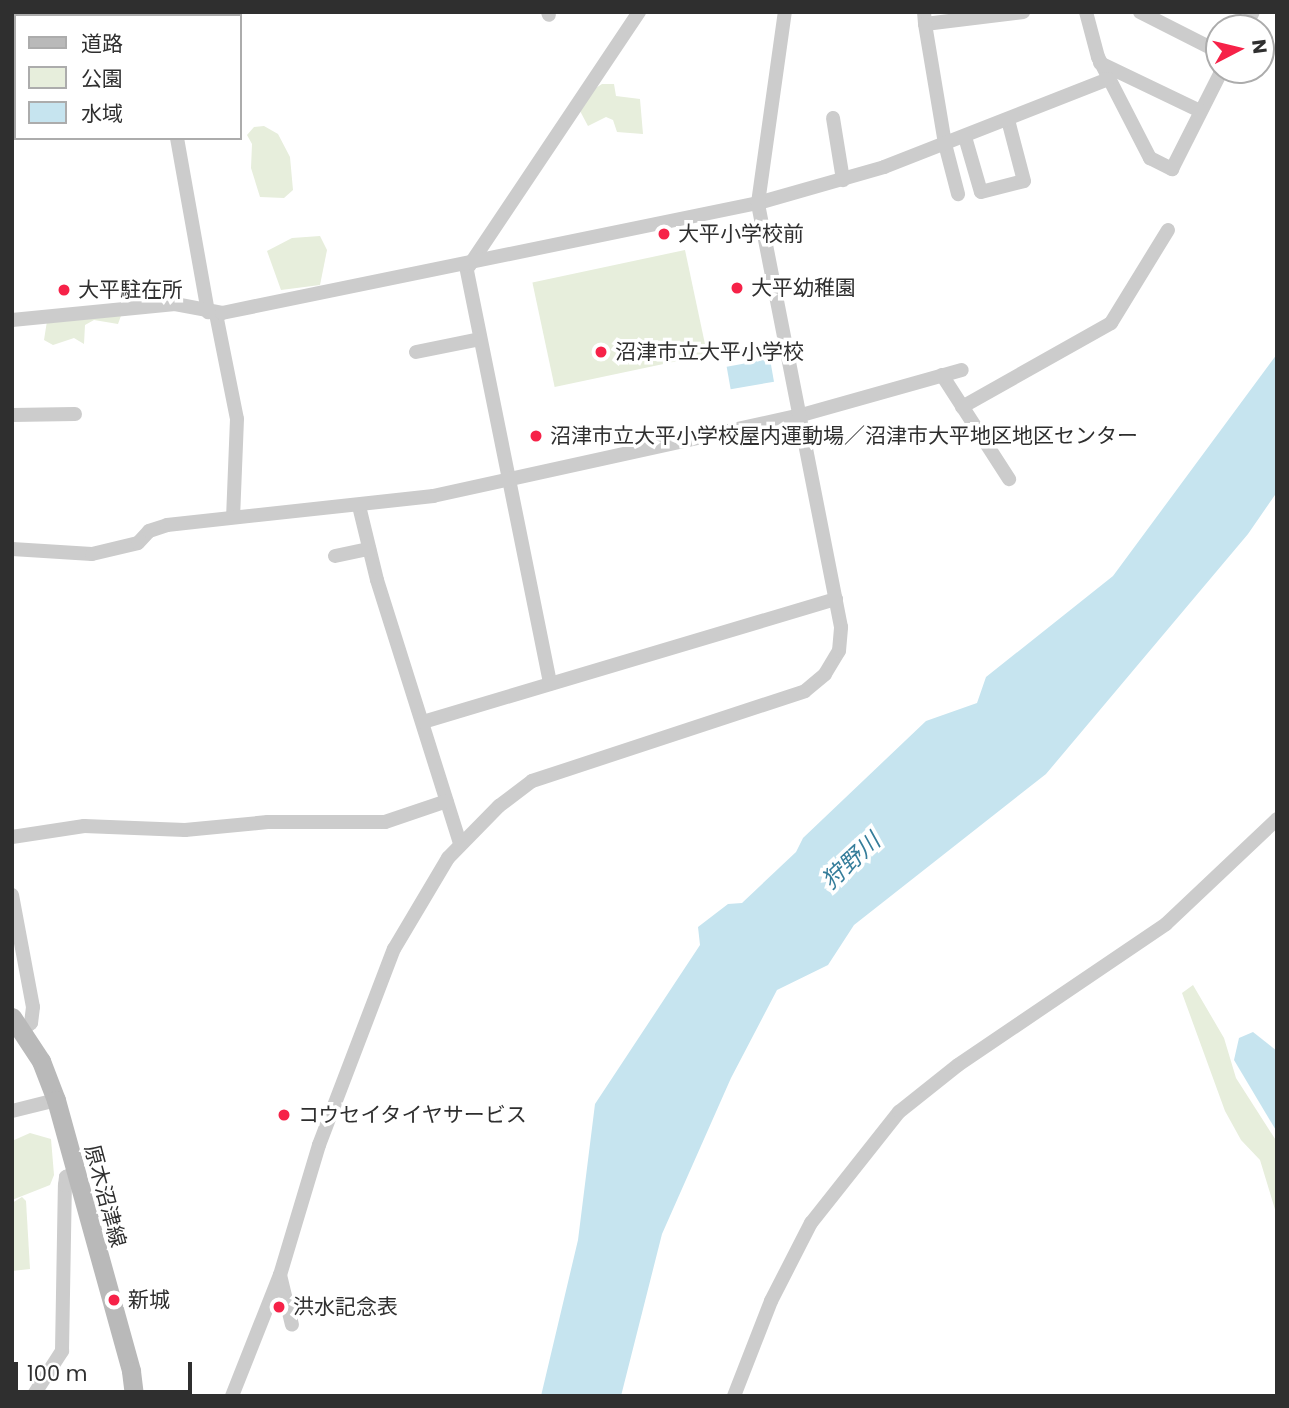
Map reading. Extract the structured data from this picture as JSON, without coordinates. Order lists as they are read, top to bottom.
{
  "streets": {
    "main road": ["原木沼津線"]
  },
  "water": ["狩野川"],
  "places": [
    "大平小学校前",
    "大平幼稚園",
    "大平駐在所",
    "沼津市立大平小学校",
    "沼津市立大平小学校屋内運動場／沼津市大平地区地区センター",
    "コウセイタイヤサービス",
    "新城",
    "洪水記念表"
  ],
  "legend": ["道路", "公園", "水域"],
  "scale_bar": "100 m",
  "north": "right"
}
